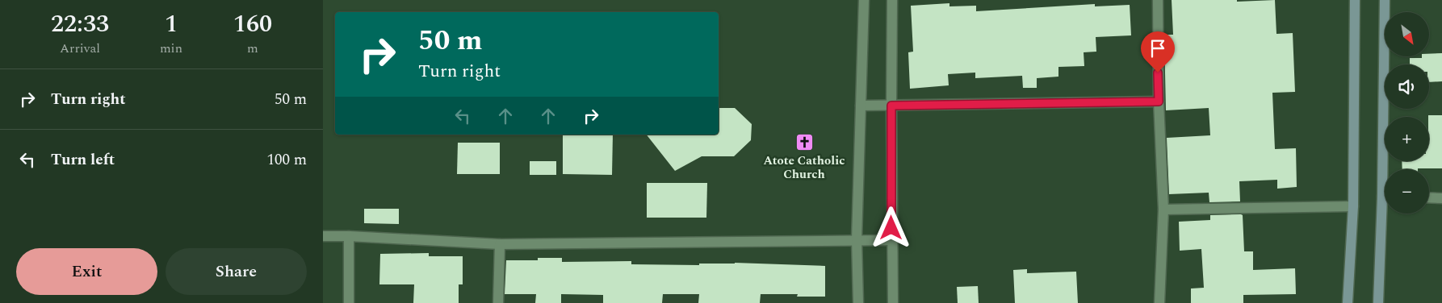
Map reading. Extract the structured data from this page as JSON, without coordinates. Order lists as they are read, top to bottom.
{
  "places": {
    "church": ["Atote Catholic Church"]
  },
  "north": "bottom right",
  "page": {
    "eta": [
      "22:33",
      "Arrival",
      "1",
      "min",
      "160",
      "m"
    ],
    "map_buttons": ["+", "−"],
    "turn": ["50 m", "Turn right"],
    "list": [
      {
        "name": "Turn right",
        "value": "50 m"
      },
      {
        "name": "Turn left",
        "value": "100 m"
      }
    ],
    "buttons": ["Exit", "Share"]
  }
}
